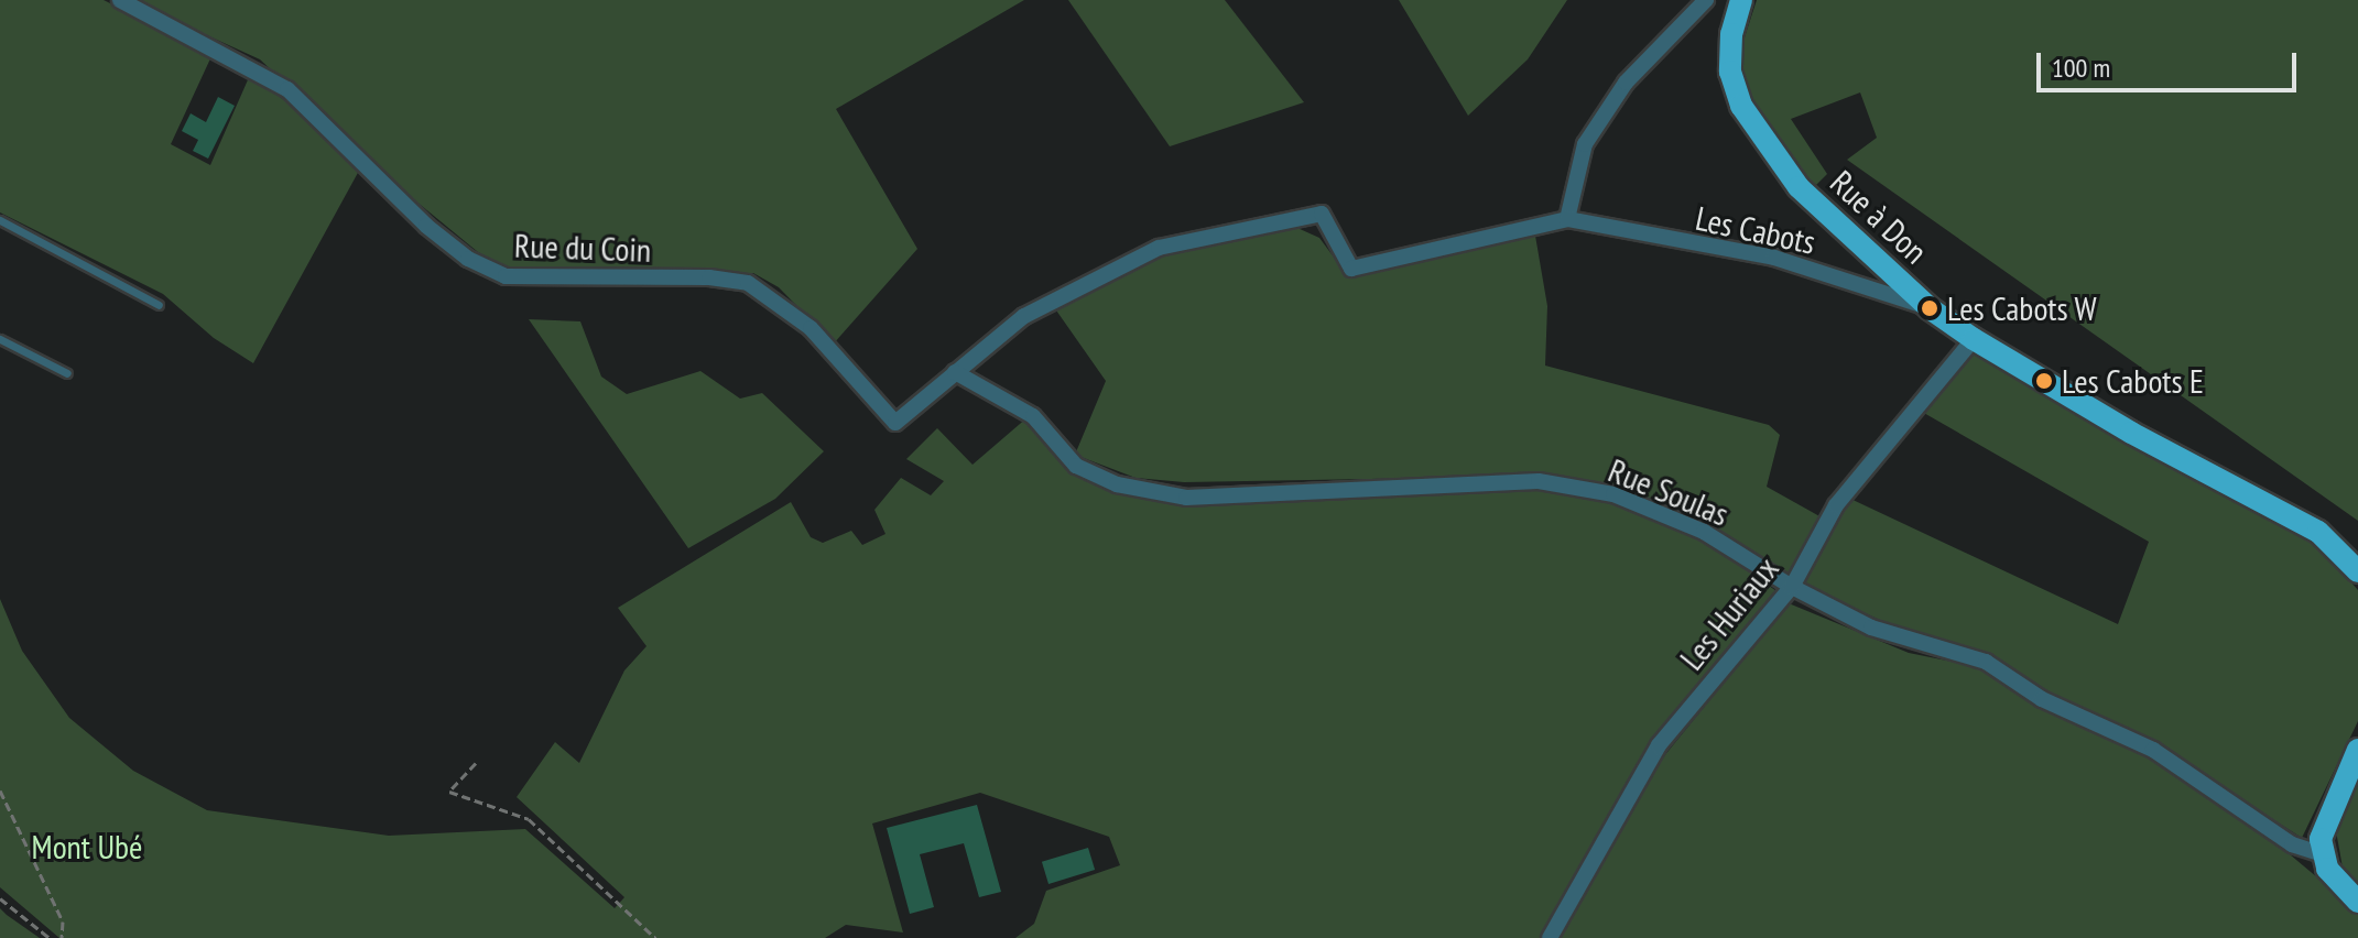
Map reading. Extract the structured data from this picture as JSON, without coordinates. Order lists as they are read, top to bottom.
{
  "streets": {
    "main road": ["Rue à Don"],
    "street": [
      "Les Cabots",
      "Rue du Coin",
      "Rue Soulas",
      "Les Huriaux"
    ]
  },
  "crossings": [
    ["Rue à Don", "Les Cabots"],
    ["Rue à Don", "Les Huriaux"],
    ["Rue du Coin", "Rue Soulas"],
    ["Rue Soulas", "Les Huriaux"]
  ],
  "parks": ["Mont Ubé"],
  "places": ["Les Cabots W", "Les Cabots E"],
  "scale_bar": "100 m"
}
